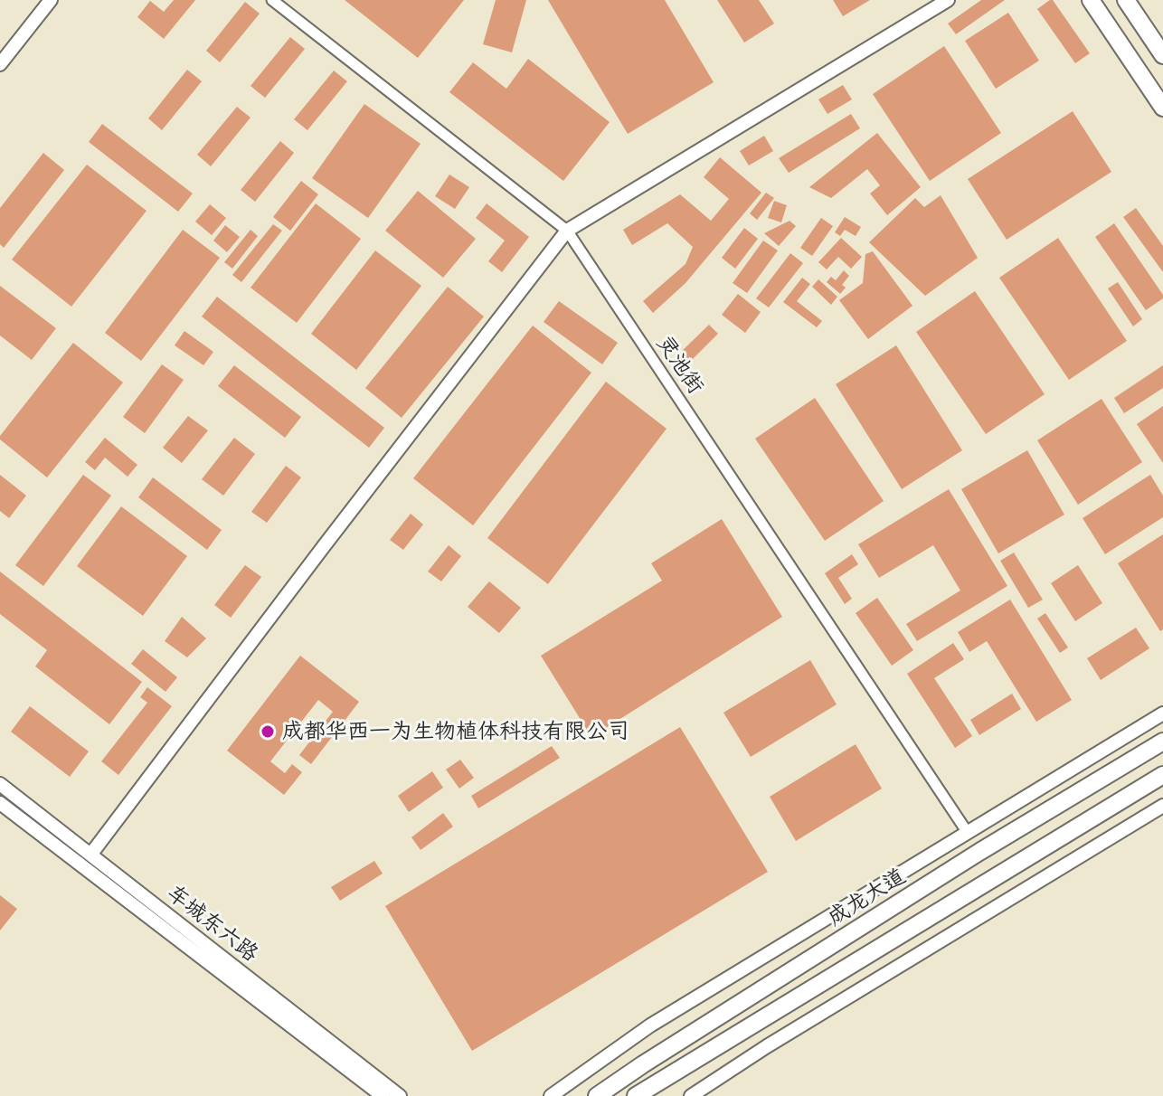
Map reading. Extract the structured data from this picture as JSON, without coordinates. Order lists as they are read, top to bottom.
{
  "streets": {
    "main road": ["成龙大道"],
    "street": ["灵池街", "车城东六路"]
  },
  "places": ["成都华西一为生物植体科技有限公司"]
}
